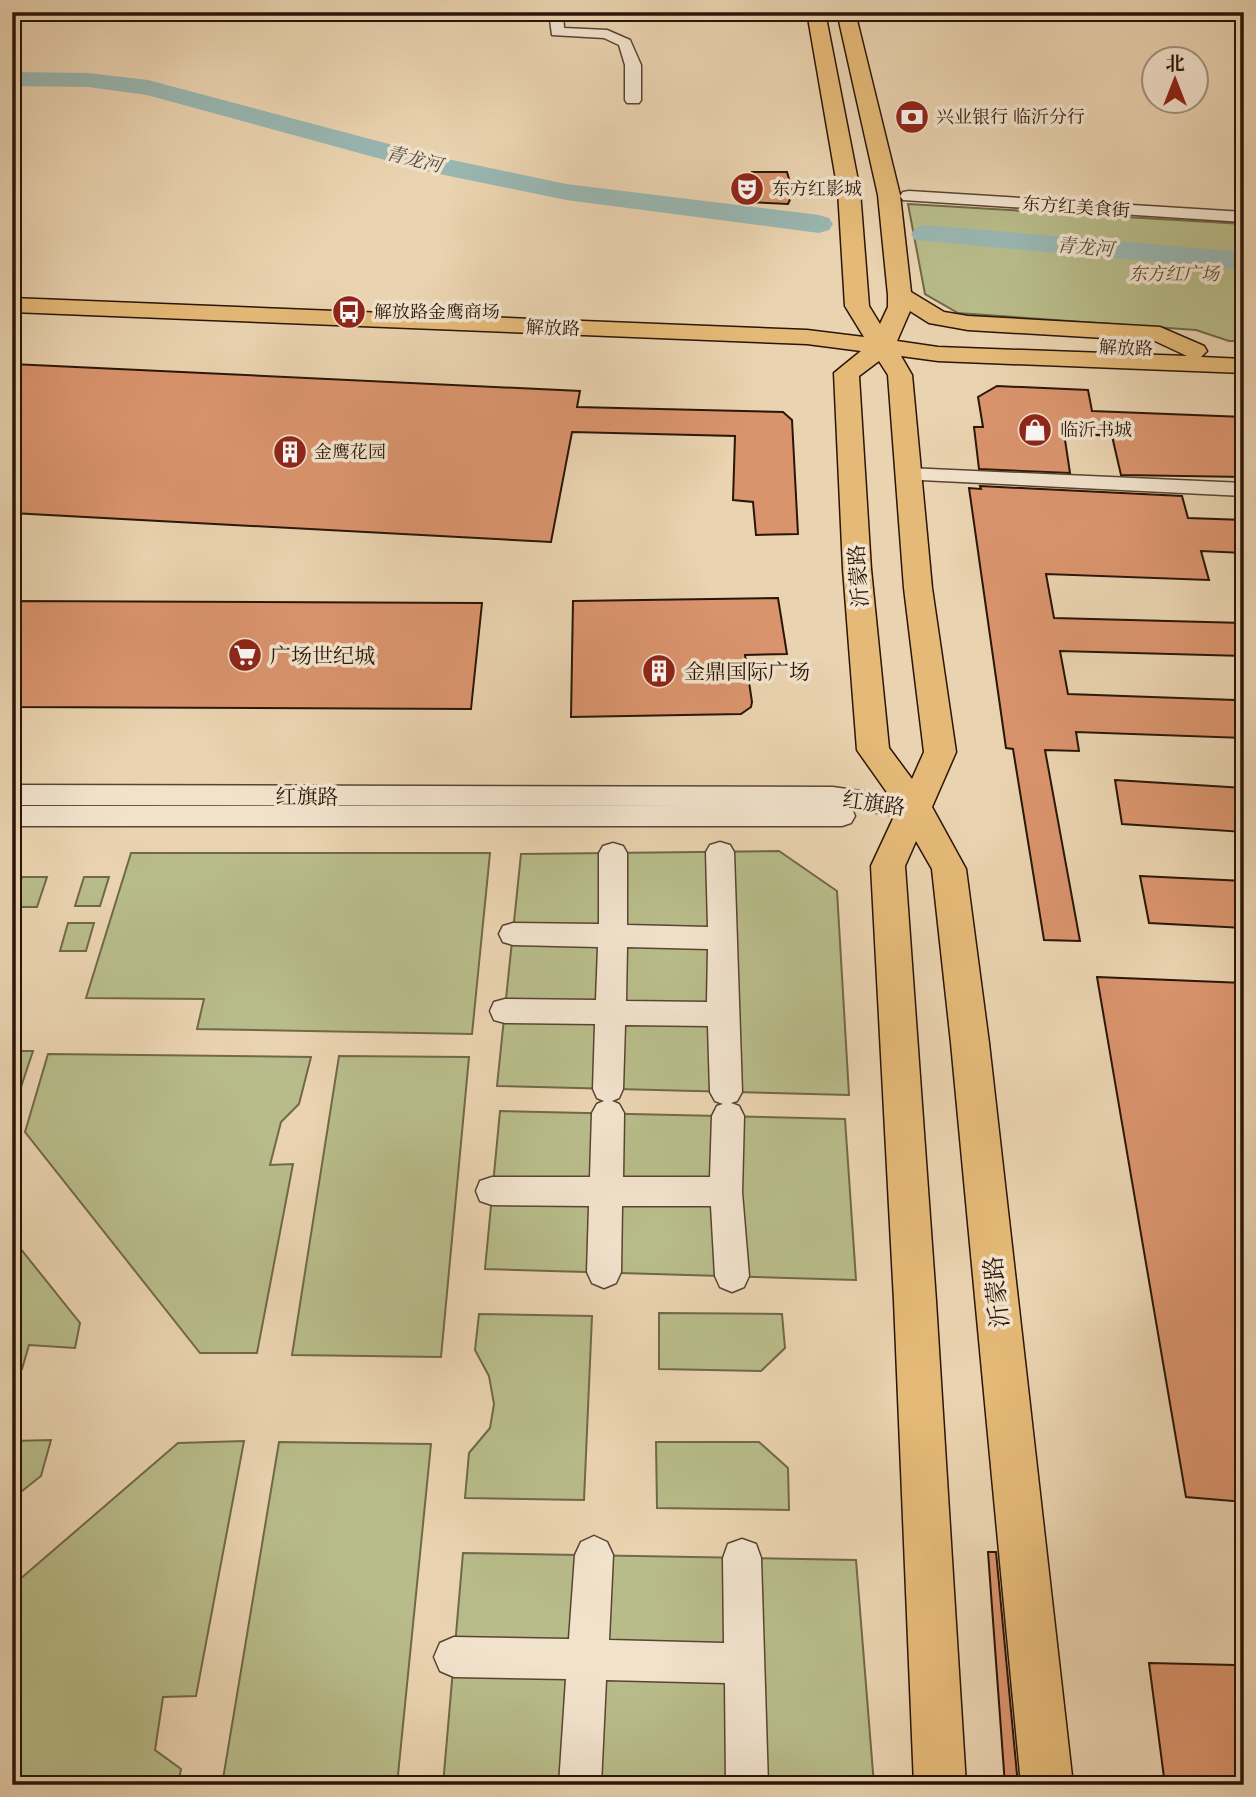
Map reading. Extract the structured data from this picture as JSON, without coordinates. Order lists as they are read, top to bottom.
{
  "streets": {
    "main road": ["解放路", "沂蒙路"],
    "street": ["东方红美食街", "红旗路"]
  },
  "crossings": [
    ["解放路", "沂蒙路"],
    ["沂蒙路", "红旗路"]
  ],
  "water": ["青龙河"],
  "parks": ["东方红广场"],
  "places": {
    "bank": ["兴业银行 临沂分行"],
    "theatre": ["东方红影城"],
    "bus stop": ["解放路金鹰商场"],
    "shop": ["临沂书城"],
    "building": ["金鹰花园", "金鼎国际广场"],
    "supermarket": ["广场世纪城"]
  },
  "north": "top"
}
